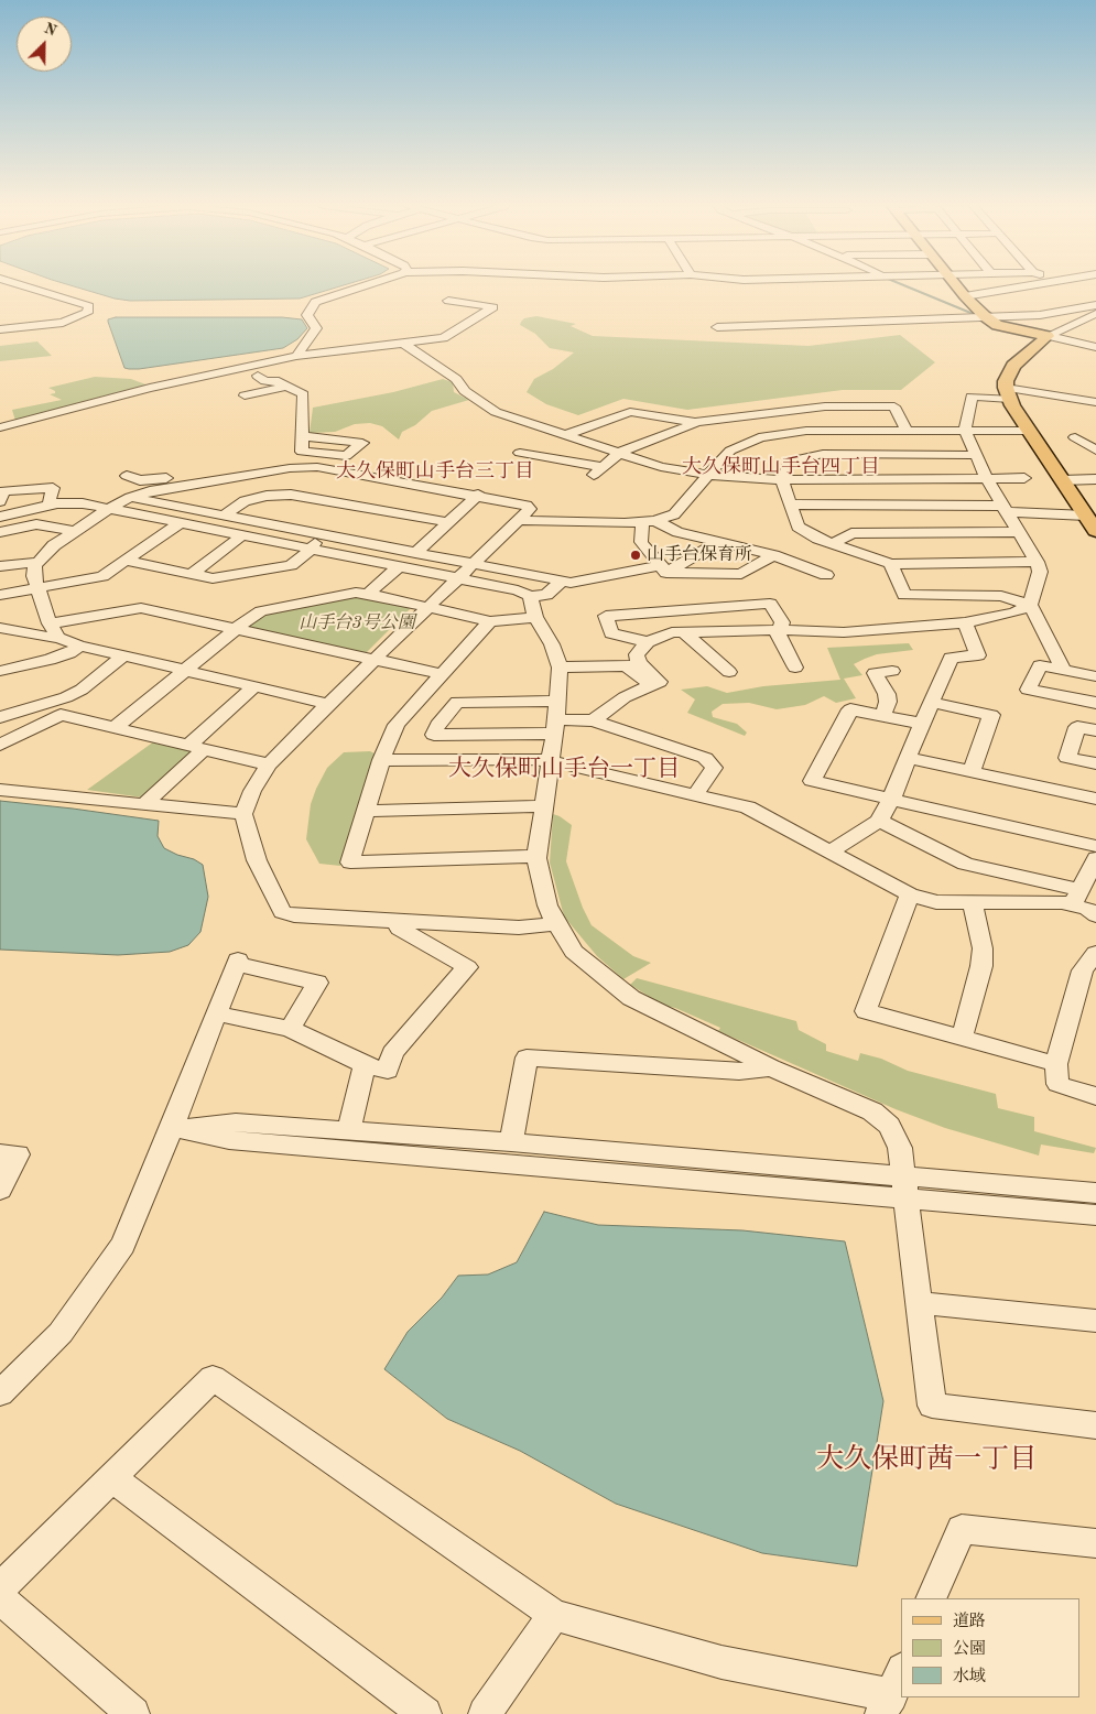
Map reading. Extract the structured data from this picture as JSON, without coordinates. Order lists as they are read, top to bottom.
{
  "districts": [
    "大久保町山手台四丁目",
    "大久保町山手台三丁目",
    "大久保町山手台一丁目",
    "大久保町茜一丁目"
  ],
  "parks": ["山手台3号公園"],
  "places": ["山手台保育所"],
  "legend": ["道路", "公園", "水域"],
  "north": "top right"
}
